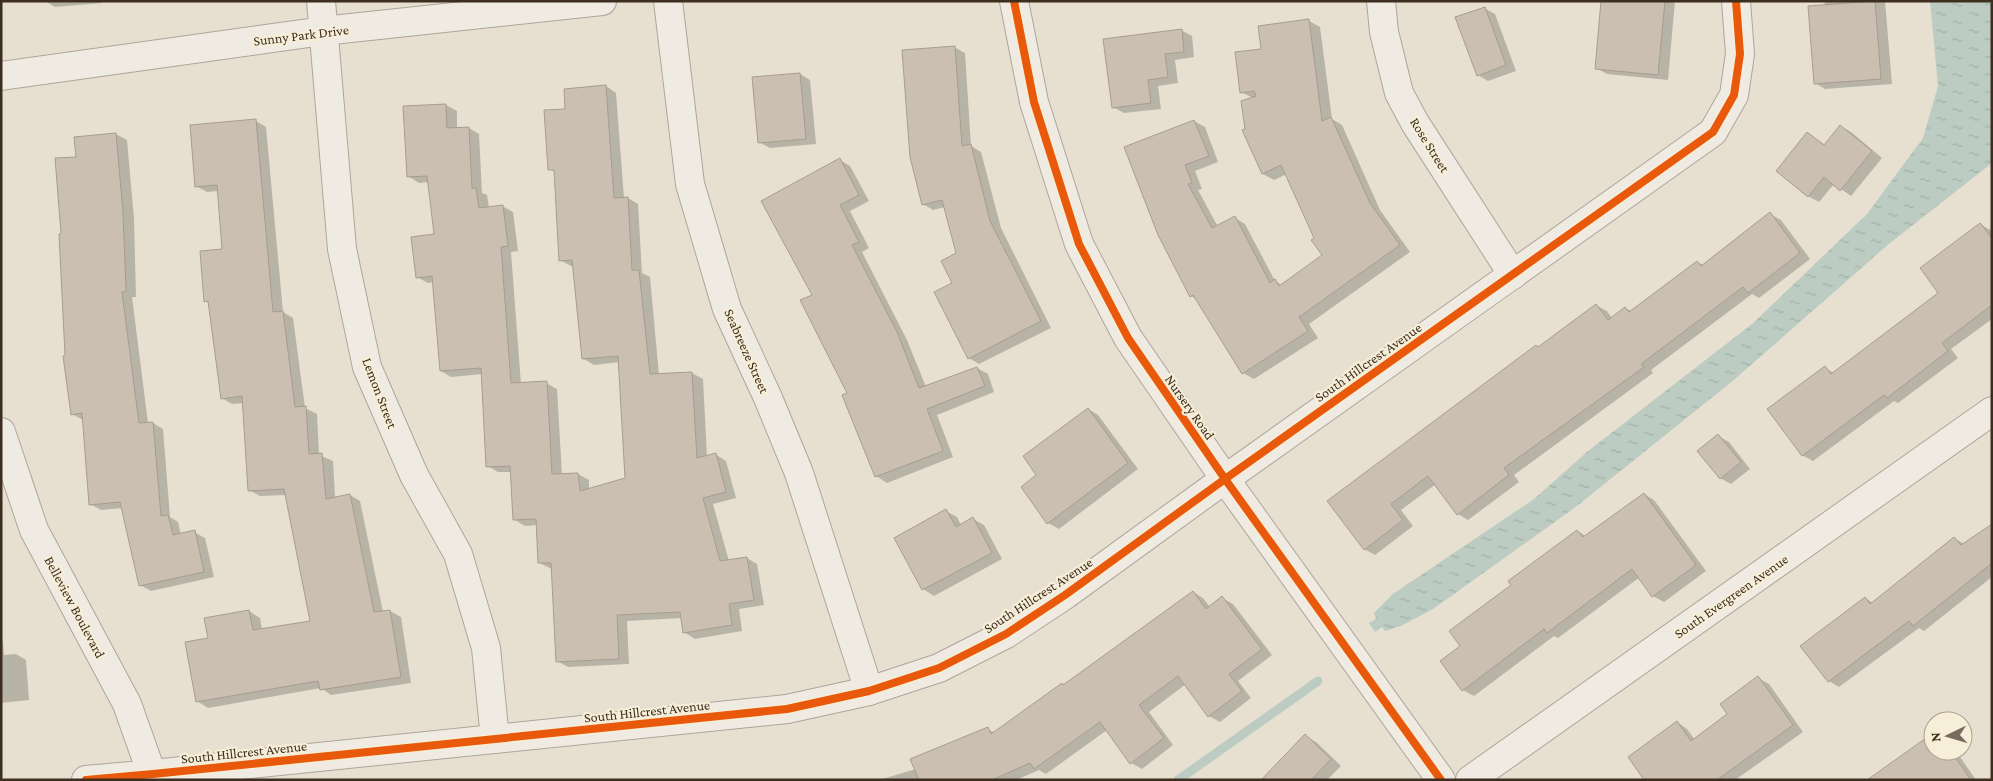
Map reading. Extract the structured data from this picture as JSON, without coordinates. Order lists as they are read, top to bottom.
{
  "streets": {
    "street": [
      "Sunny Park Drive",
      "Rose Street",
      "Seabreeze Street",
      "South Hillcrest Avenue",
      "Lemon Street",
      "Nursery Road",
      "South Evergreen Avenue",
      "Belleview Boulevard"
    ]
  },
  "crossings": [
    ["Sunny Park Drive", "Lemon Street"],
    ["Rose Street", "South Hillcrest Avenue"],
    ["Seabreeze Street", "South Hillcrest Avenue"],
    ["South Hillcrest Avenue", "Lemon Street"],
    ["South Hillcrest Avenue", "Nursery Road"],
    ["South Hillcrest Avenue", "Belleview Boulevard"]
  ],
  "north": "left"
}
